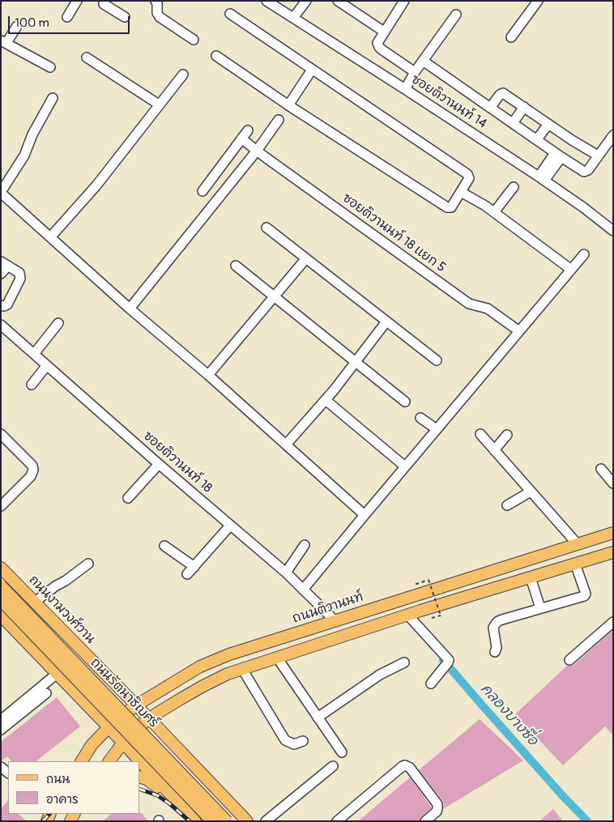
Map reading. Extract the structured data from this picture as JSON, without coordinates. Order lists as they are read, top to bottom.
{
  "streets": {
    "main road": ["ถนนติวานนท์", "ถนนงามวงศ์วาน", "ถนนรัตนาธิเบศร์"],
    "street": ["ซอยติวานนท์ 14", "ซอยติวานนท์ 18 แยก 5", "ซอยติวานนท์ 18"]
  },
  "crossings": [
    ["ซอยติวานนท์ 18", "ถนนติวานนท์"],
    ["ถนนติวานนท์", "ถนนงามวงศ์วาน"],
    ["ถนนติวานนท์", "ถนนรัตนาธิเบศร์"],
    ["ถนนงามวงศ์วาน", "ถนนรัตนาธิเบศร์"]
  ],
  "water": ["คลองบางซื่อ"],
  "legend": ["ถนน", "อาคาร"],
  "scale_bar": "100 m"
}
